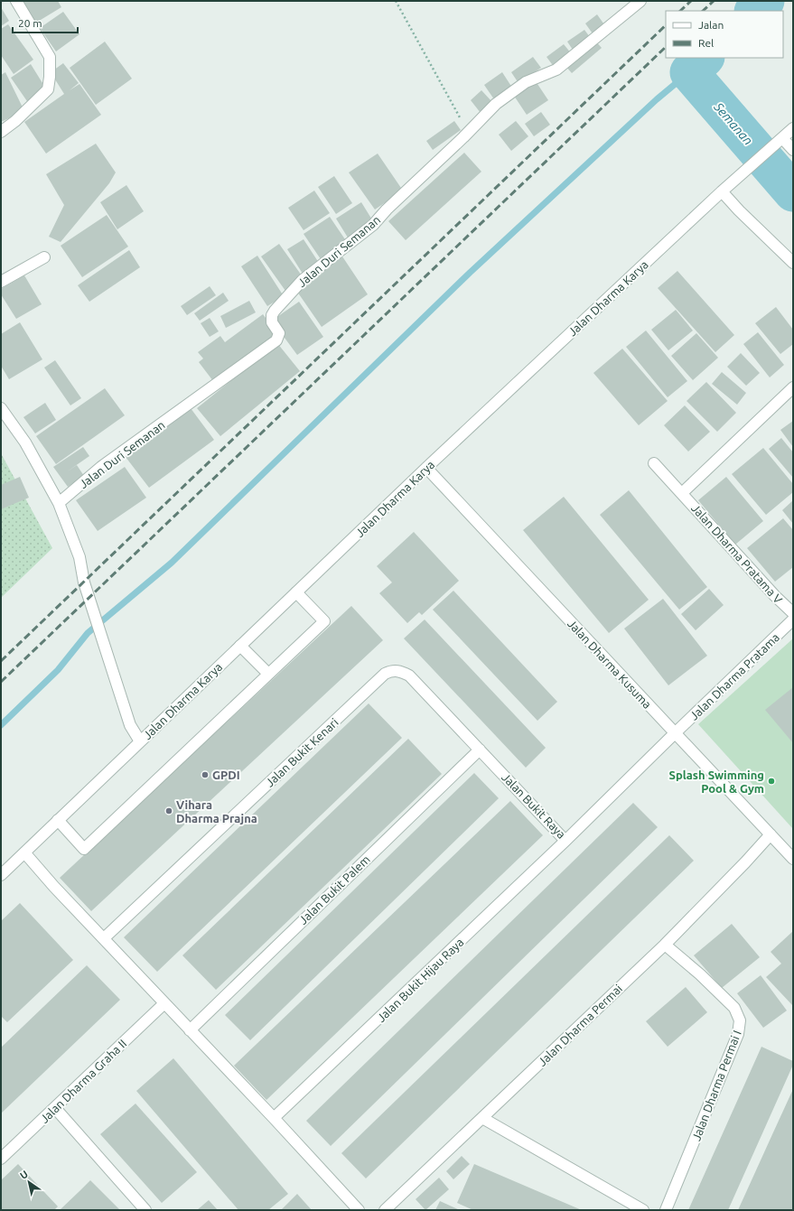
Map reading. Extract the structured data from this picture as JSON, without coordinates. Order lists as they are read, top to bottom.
{
  "streets": {
    "street": [
      "Jalan Duri Semanan",
      "Jalan Dharma Karya",
      "Jalan Dharma Pratama V",
      "Jalan Dharma Kusuma",
      "Jalan Dharma Pratama",
      "Jalan Bukit Kenari",
      "Jalan Bukit Raya",
      "Jalan Bukit Palem",
      "Jalan Bukit Hijau Raya",
      "Jalan Dharma Permai",
      "Jalan Dharma Graha II",
      "Jalan Dharma Permai I"
    ]
  },
  "crossings": [
    ["Jalan Dharma Karya", "Jalan Dharma Kusuma"],
    ["Jalan Dharma Kusuma", "Jalan Dharma Pratama"],
    ["Jalan Dharma Kusuma", "Jalan Bukit Raya"],
    ["Jalan Dharma Kusuma", "Jalan Dharma Permai"],
    ["Jalan Dharma Pratama", "Jalan Bukit Raya"],
    ["Jalan Bukit Kenari", "Jalan Bukit Raya"],
    ["Jalan Bukit Raya", "Jalan Bukit Palem"],
    ["Jalan Bukit Raya", "Jalan Bukit Hijau Raya"],
    ["Jalan Dharma Permai", "Jalan Dharma Permai I"]
  ],
  "water": ["Semanan"],
  "places": ["GPDI", "Splash Swimming Pool & Gym", "Vihara Dharma Prajna"],
  "legend": ["Jalan", "Rel"],
  "scale_bar": "20 m",
  "north": "top left"
}
